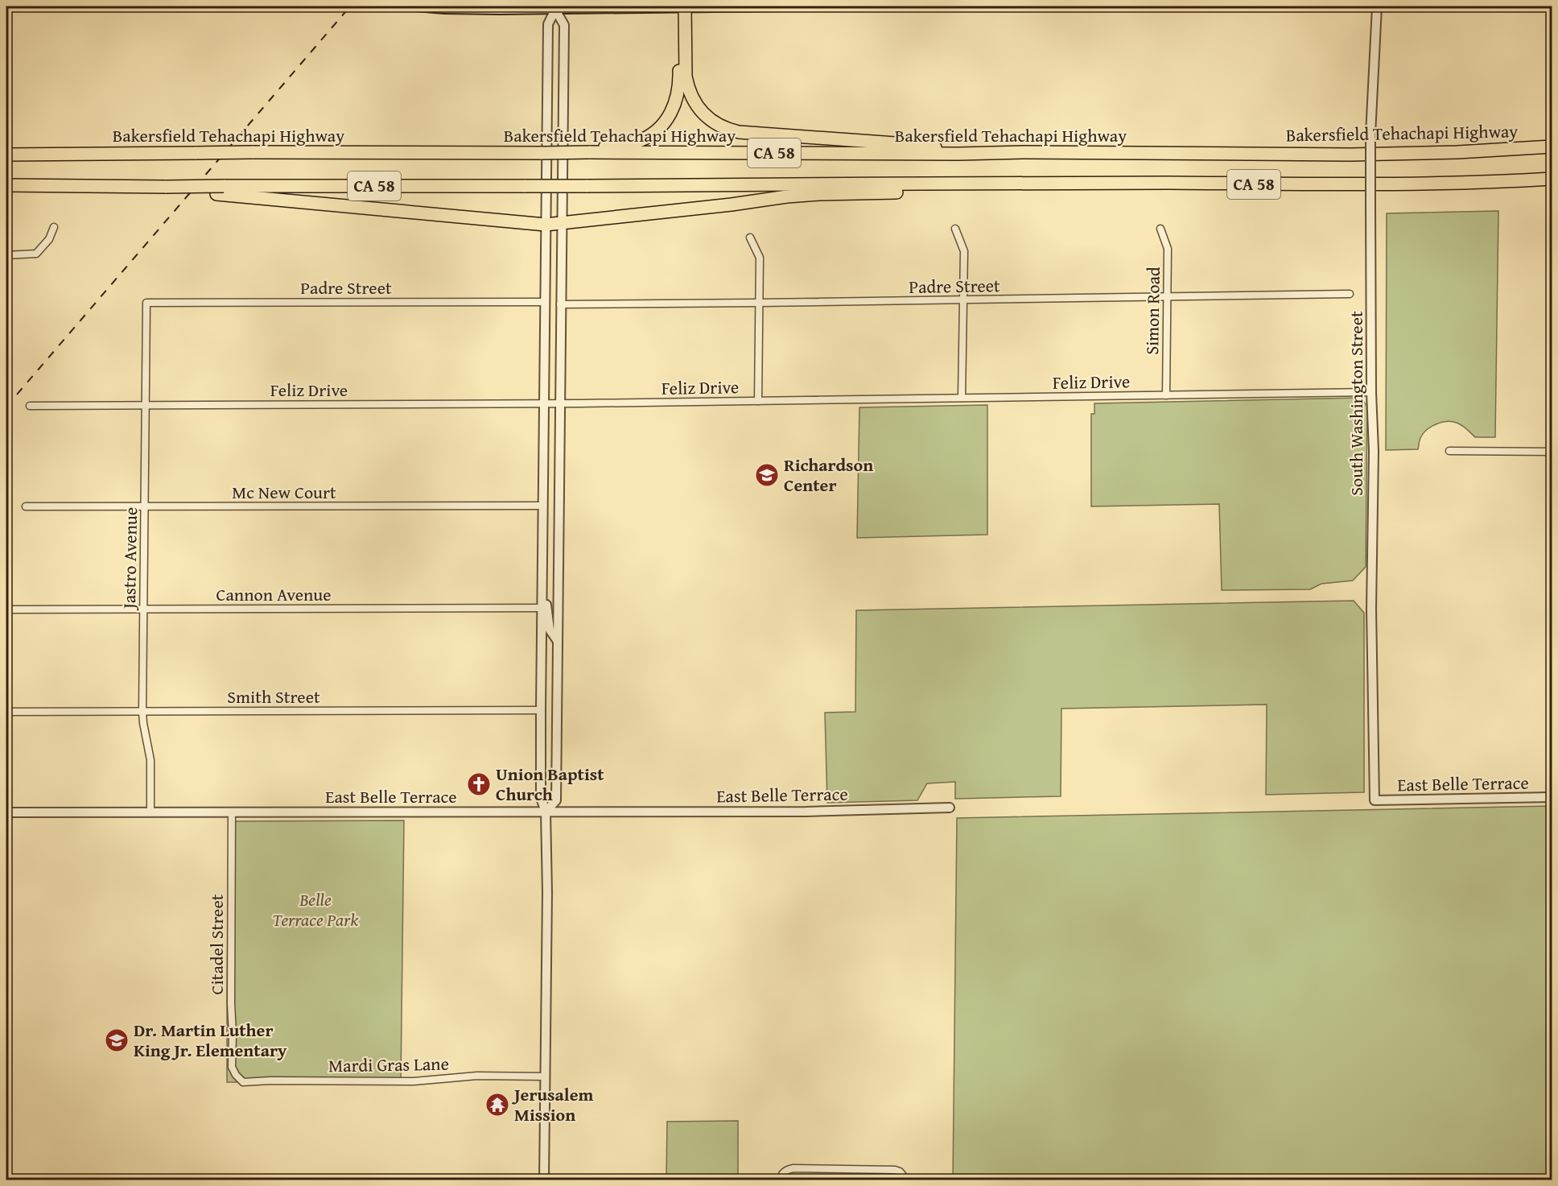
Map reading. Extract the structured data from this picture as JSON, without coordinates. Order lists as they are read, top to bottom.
{
  "streets": {
    "highway": ["Bakersfield Tehachapi Highway", "CA 58"],
    "street": [
      "Padre Street",
      "Simon Road",
      "Feliz Drive",
      "South Washington Street",
      "Mc New Court",
      "Jastro Avenue",
      "Cannon Avenue",
      "Smith Street",
      "East Belle Terrace",
      "Citadel Street",
      "Mardi Gras Lane"
    ]
  },
  "crossings": [
    ["Padre Street", "Simon Road"],
    ["Padre Street", "Jastro Avenue"],
    ["Simon Road", "Feliz Drive"],
    ["Feliz Drive", "South Washington Street"],
    ["Feliz Drive", "Jastro Avenue"],
    ["South Washington Street", "East Belle Terrace"],
    ["Mc New Court", "Jastro Avenue"],
    ["Jastro Avenue", "Cannon Avenue"],
    ["Jastro Avenue", "Smith Street"],
    ["Jastro Avenue", "East Belle Terrace"],
    ["East Belle Terrace", "Citadel Street"],
    ["Citadel Street", "Mardi Gras Lane"]
  ],
  "parks": ["Belle Terrace Park"],
  "places": {
    "school or university": ["Richardson Center", "Dr. Martin Luther King Jr. Elementary"],
    "church": ["Union Baptist Church"],
    "temple": ["Jerusalem Mission"]
  }
}
